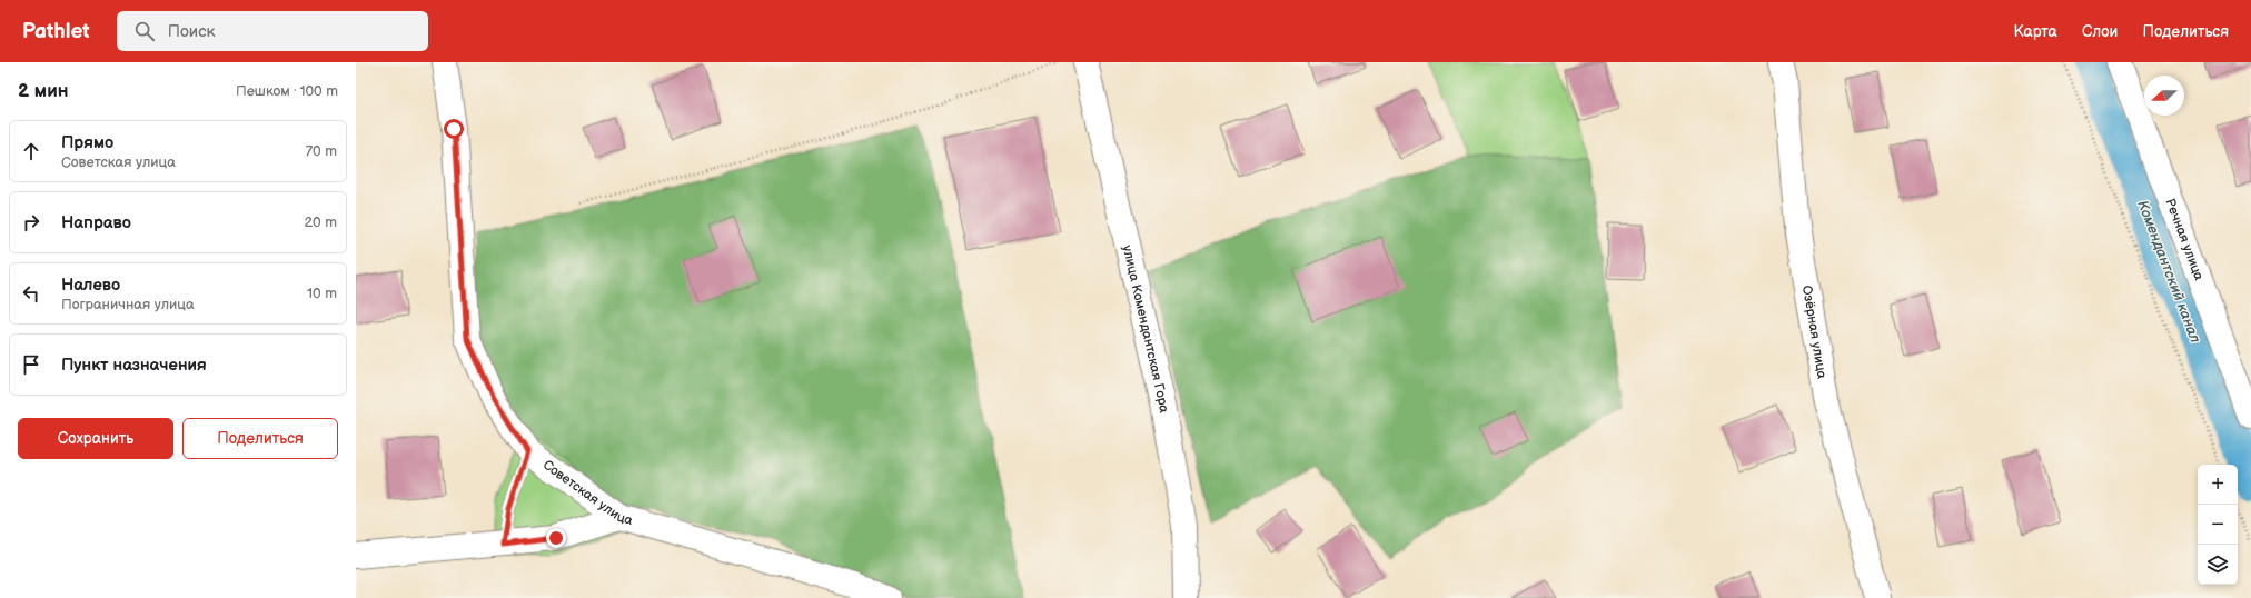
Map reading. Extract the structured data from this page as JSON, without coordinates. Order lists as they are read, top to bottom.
{
  "streets": {
    "street": [
      "Речная улица",
      "улица Комендантская Гора",
      "Озёрная улица",
      "Советская улица"
    ]
  },
  "water": ["Комендантский канал"],
  "north": "left",
  "page": {
    "header": "Pathlet",
    "search": "Поиск",
    "nav": ["Карта", "Слои", "Поделиться"],
    "heading": ["2 мин", "Пешком · 100 m"],
    "list": [
      ["Прямо", "Советская улица", "70 m"],
      ["Направо", "20 m"],
      ["Налево", "Пограничная улица", "10 m"],
      "Пункт назначения"
    ],
    "buttons": ["Сохранить", "Поделиться"],
    "map_buttons": ["+", "−"]
  }
}
